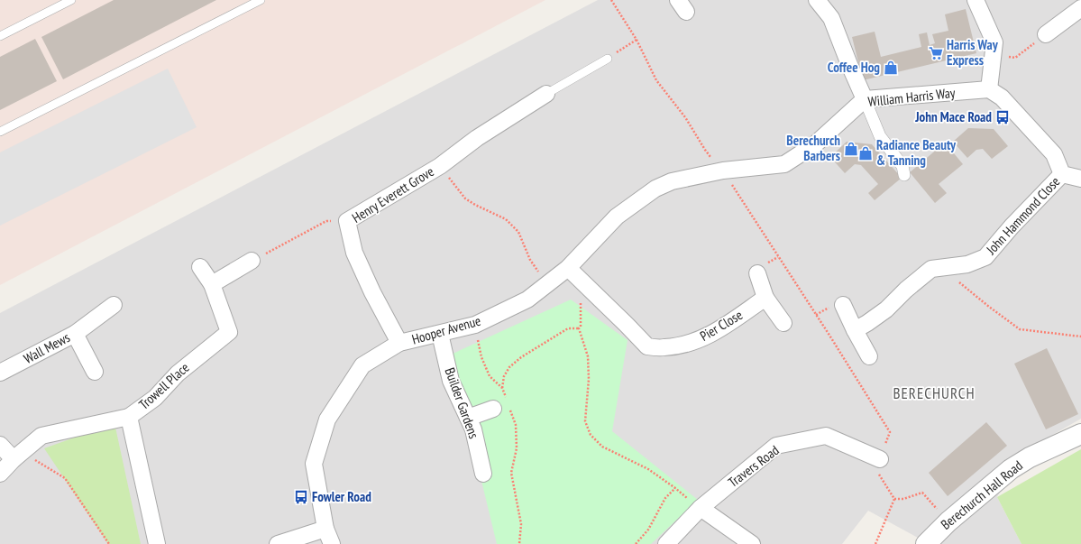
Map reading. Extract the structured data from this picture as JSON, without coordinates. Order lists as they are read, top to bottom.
{
  "streets": {
    "street": [
      "William Harris Way",
      "Henry Everett Grove",
      "John Hammond Close",
      "Pier Close",
      "Hooper Avenue",
      "Wall Mews",
      "Trowell Place",
      "Builder Gardens",
      "Travers Road",
      "Berechurch Hall Road"
    ]
  },
  "crossings": [
    ["William Harris Way", "Hooper Avenue"],
    ["Henry Everett Grove", "Hooper Avenue"],
    ["Pier Close", "Hooper Avenue"],
    ["Hooper Avenue", "Builder Gardens"]
  ],
  "districts": ["BERECHURCH"],
  "places": {
    "supermarket": ["Harris Way Express"],
    "shop": ["Coffee Hog", "Berechurch Barbers", "Radiance Beauty & Tanning"],
    "bus stop": ["John Mace Road", "Fowler Road"]
  }
}
